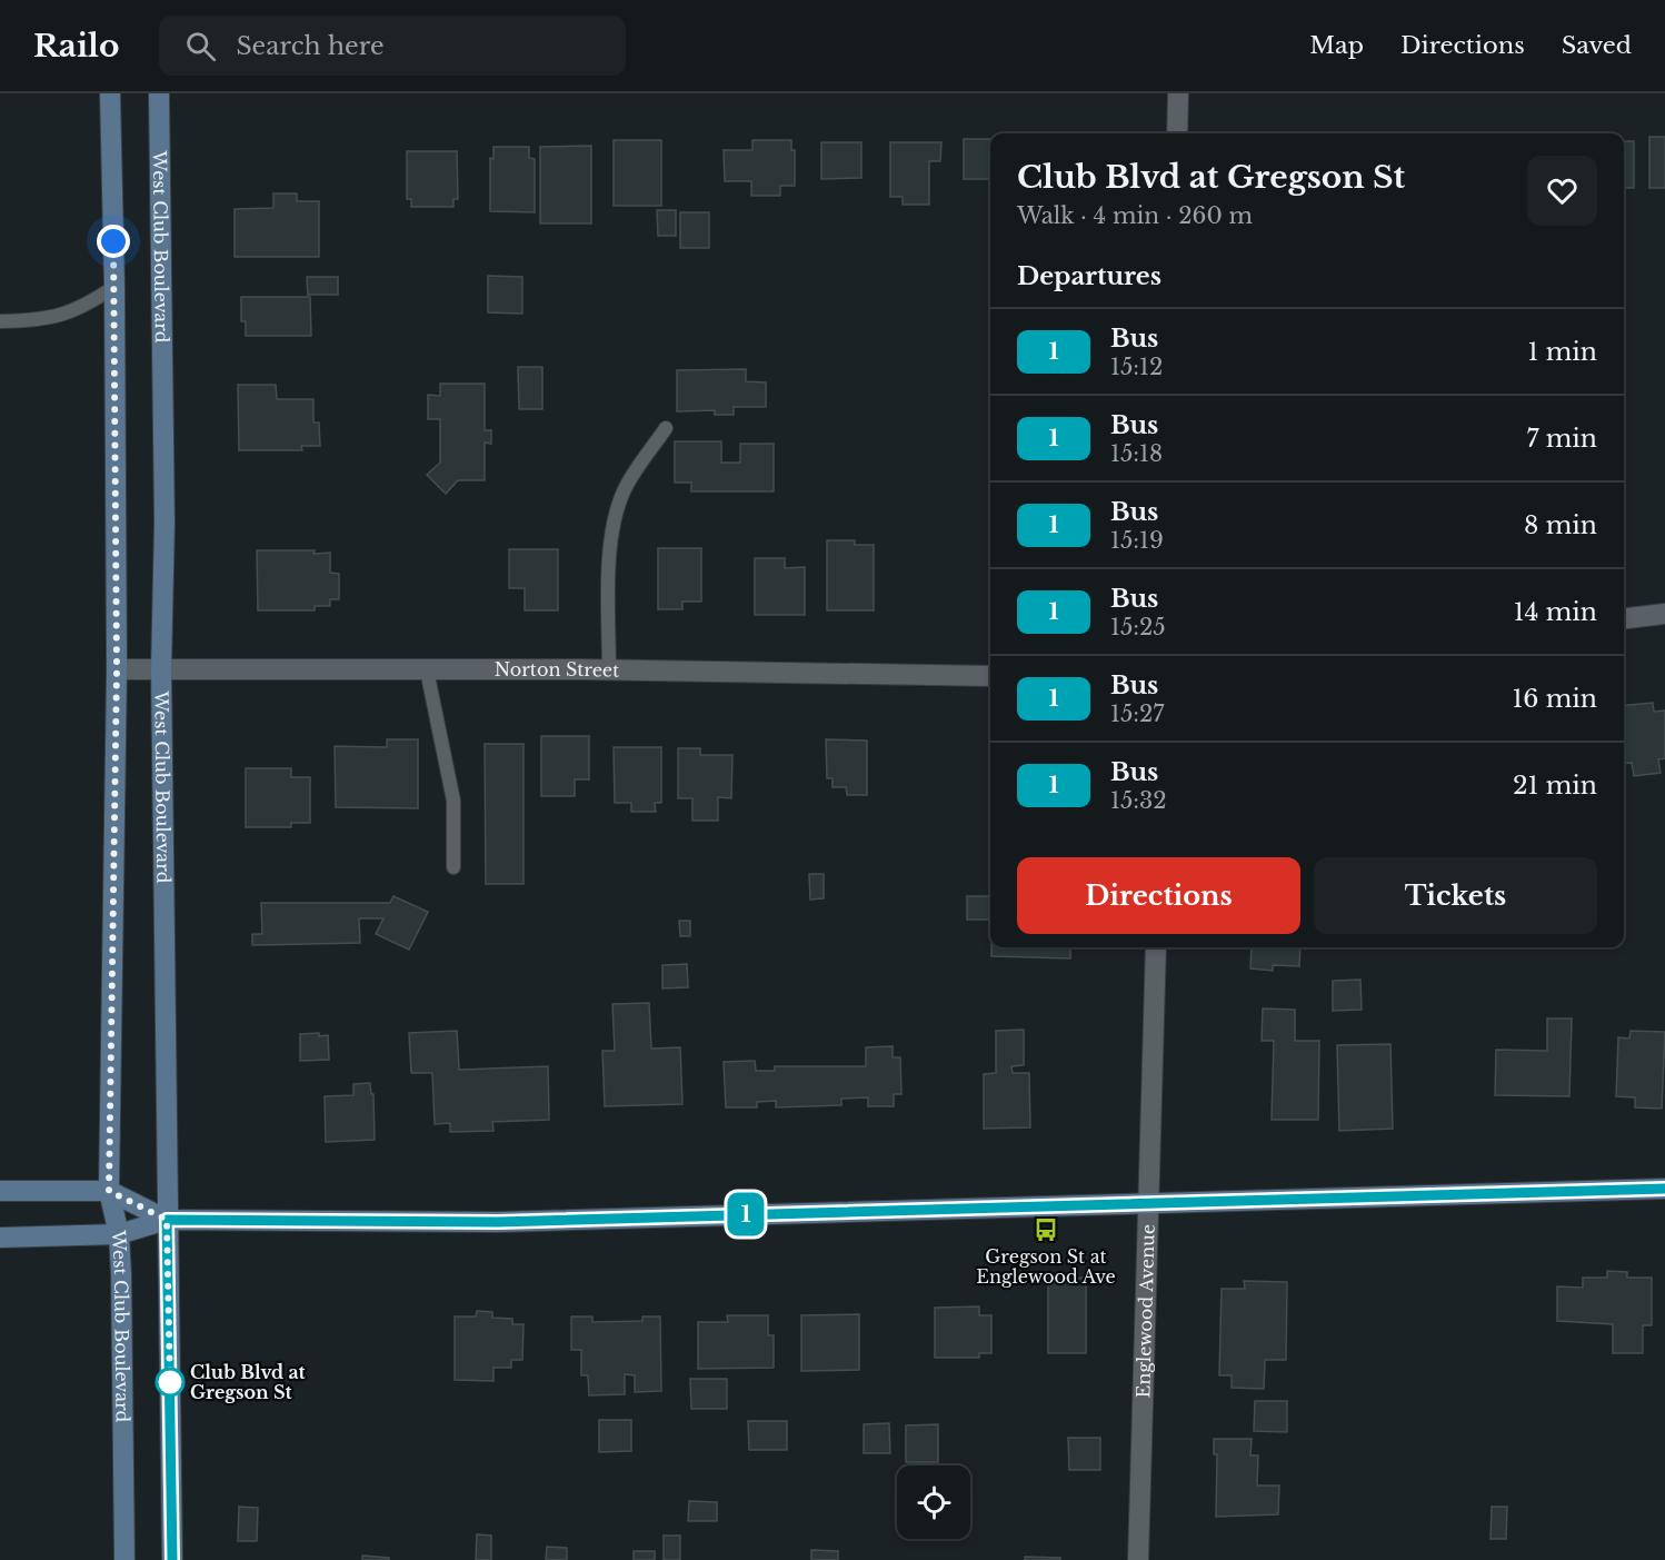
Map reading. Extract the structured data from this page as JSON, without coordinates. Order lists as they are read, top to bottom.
{
  "streets": {
    "main road": ["West Club Boulevard"],
    "street": ["Norton Street", "Englewood Avenue"]
  },
  "crossings": [
    ["West Club Boulevard", "Norton Street"]
  ],
  "places": {
    "bus stop": ["Gregson St at Englewood Ave"],
    "other": ["Club Blvd at Gregson St"]
  },
  "lines": ["bus line 1"],
  "page": {
    "header": "Railo",
    "search": "Search here",
    "nav": ["Map", "Directions", "Saved"],
    "on_map": "1",
    "heading": [
      ["Club Blvd at Gregson St", "Walk · 4 min · 260 m"],
      "Departures"
    ],
    "list": [
      {
        "mark": "1",
        "name": "Bus",
        "note": "15:12",
        "value": "1 min"
      },
      {
        "mark": "1",
        "name": "Bus",
        "note": "15:18",
        "value": "7 min"
      },
      {
        "mark": "1",
        "name": "Bus",
        "note": "15:19",
        "value": "8 min"
      },
      {
        "mark": "1",
        "name": "Bus",
        "note": "15:25",
        "value": "14 min"
      },
      {
        "mark": "1",
        "name": "Bus",
        "note": "15:27",
        "value": "16 min"
      },
      {
        "mark": "1",
        "name": "Bus",
        "note": "15:32",
        "value": "21 min"
      }
    ],
    "buttons": ["Directions", "Tickets"]
  }
}
